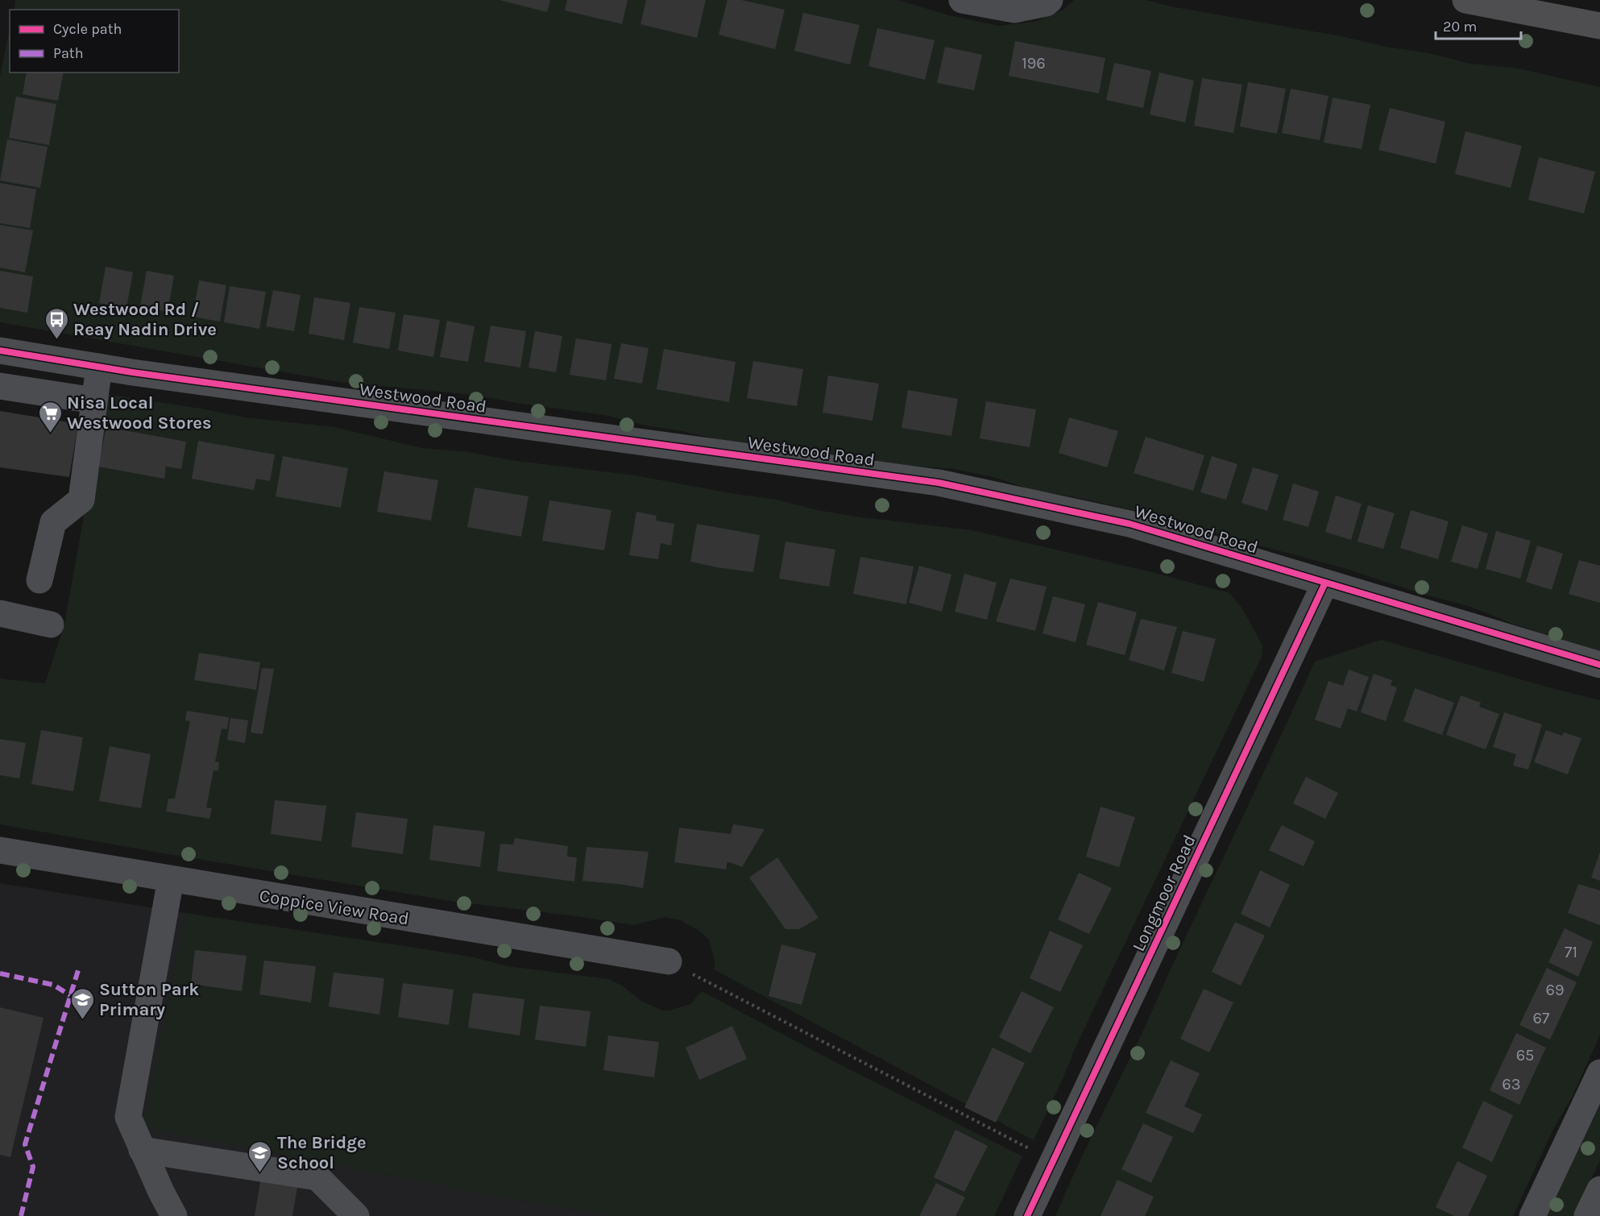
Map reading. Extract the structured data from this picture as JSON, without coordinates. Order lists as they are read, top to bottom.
{
  "streets": {
    "street": ["Westwood Road", "Longmoor Road", "Coppice View Road"]
  },
  "crossings": [
    ["Westwood Road", "Longmoor Road"]
  ],
  "places": {
    "bus stop": ["Westwood Rd / Reay Nadin Drive"],
    "supermarket": ["Nisa Local Westwood Stores"],
    "school or university": ["Sutton Park Primary", "The Bridge School"]
  },
  "house_numbers": [
    "196",
    "71",
    "69",
    "67",
    "65",
    "63"
  ],
  "legend": ["Cycle path", "Path"],
  "scale_bar": "20 m"
}
